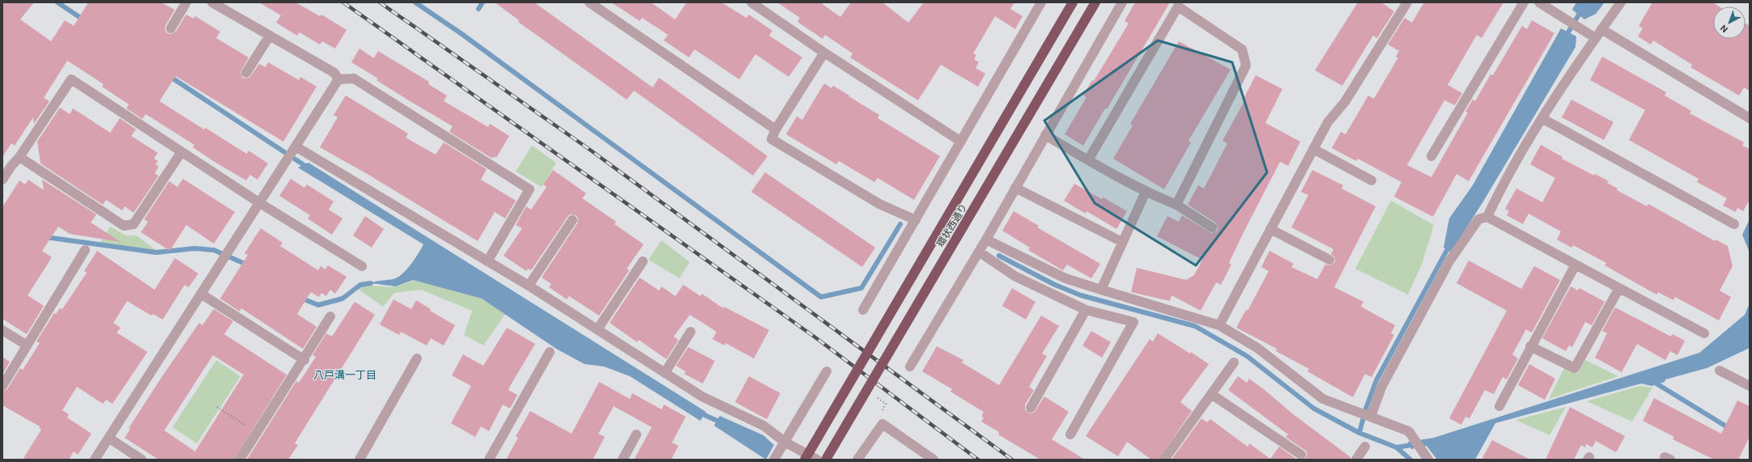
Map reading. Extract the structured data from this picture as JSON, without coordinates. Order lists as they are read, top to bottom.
{
  "streets": {
    "highway": ["環状西通り"]
  },
  "districts": ["八戸溝一丁目"],
  "north": "bottom left"
}
